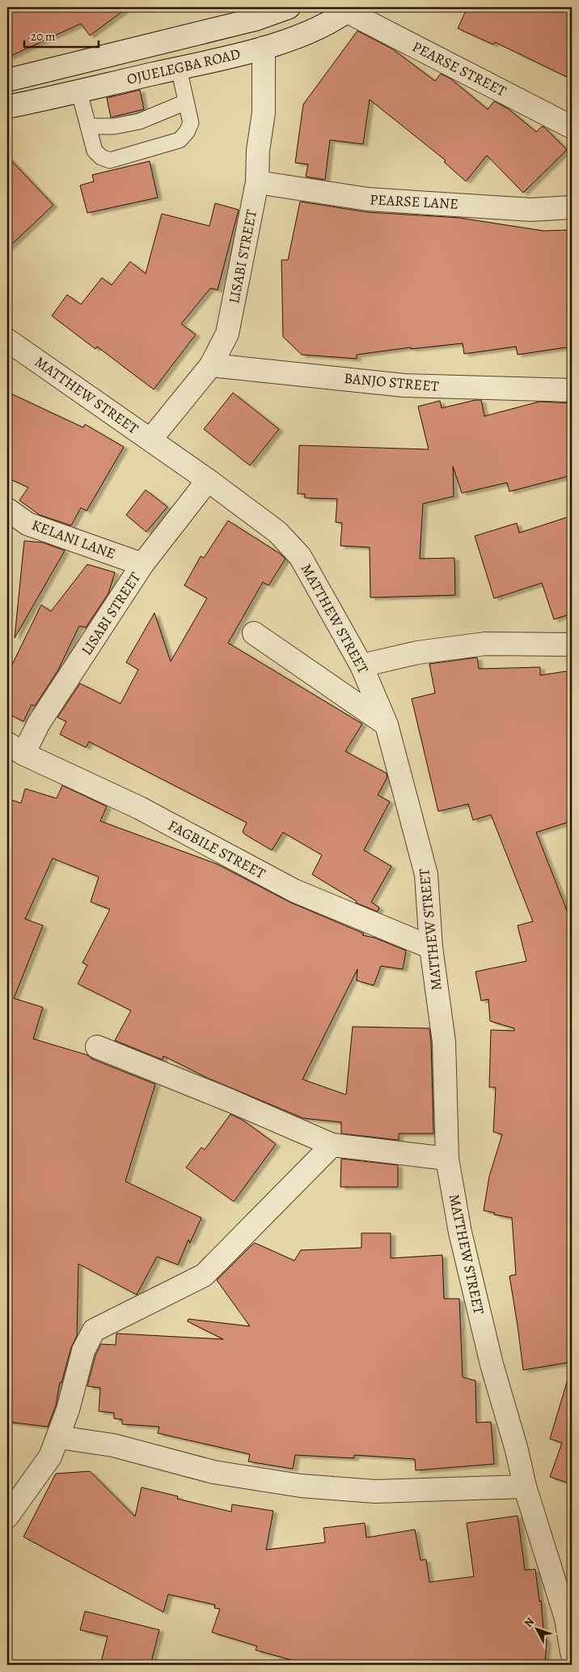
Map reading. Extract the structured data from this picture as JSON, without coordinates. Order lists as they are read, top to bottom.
{
  "streets": {
    "street": [
      "OJUELEGBA ROAD",
      "PEARSE STREET",
      "PEARSE LANE",
      "LISABI STREET",
      "BANJO STREET",
      "MATTHEW STREET",
      "KELANI LANE",
      "FAGBILE STREET"
    ]
  },
  "crossings": [
    ["OJUELEGBA ROAD", "PEARSE STREET"],
    ["OJUELEGBA ROAD", "LISABI STREET"],
    ["PEARSE LANE", "LISABI STREET"],
    ["LISABI STREET", "BANJO STREET"],
    ["LISABI STREET", "MATTHEW STREET"],
    ["LISABI STREET", "KELANI LANE"],
    ["LISABI STREET", "FAGBILE STREET"],
    ["MATTHEW STREET", "FAGBILE STREET"]
  ],
  "scale_bar": "20 m",
  "north": "top left"
}
